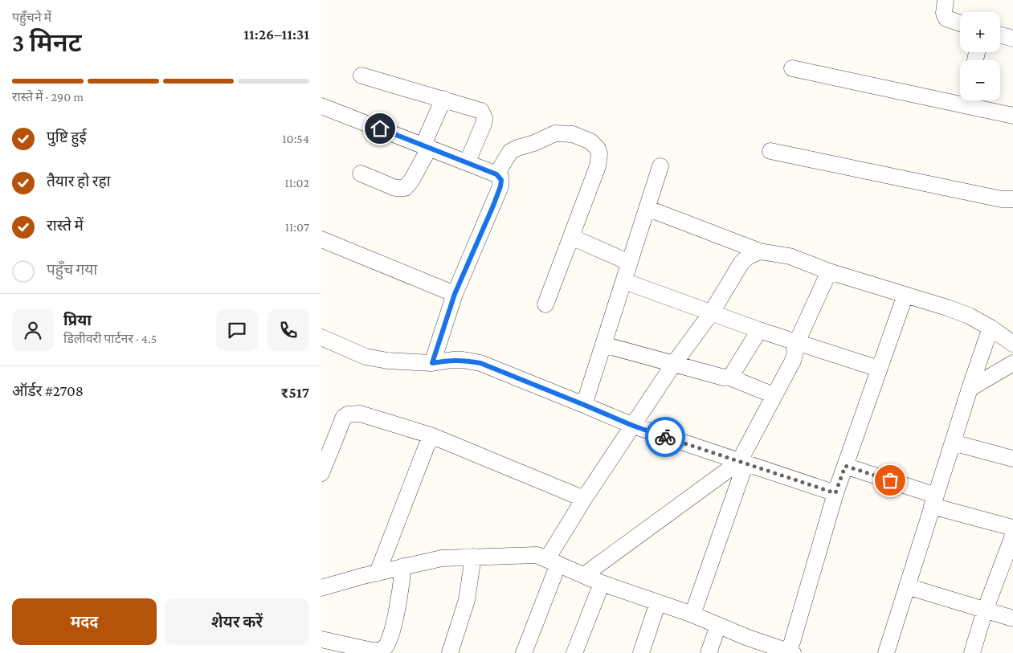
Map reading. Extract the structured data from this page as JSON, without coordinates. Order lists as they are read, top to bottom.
{
  "page": {
    "heading": ["3 मिनट", "पहुँचने में", "11:26–11:31"],
    "panel": [
      "प्रिया",
      "डिलीवरी पार्टनर · 4.5",
      "ऑर्डर #2708",
      "₹517"
    ],
    "map_buttons": ["+", "−"],
    "bar": "रास्ते में · 290 m",
    "list": [
      ["पुष्टि हुई", "10:54"],
      ["तैयार हो रहा", "11:02"],
      ["रास्ते में", "11:07"],
      "पहुँच गया"
    ],
    "buttons": ["मदद", "शेयर करें"]
  }
}
